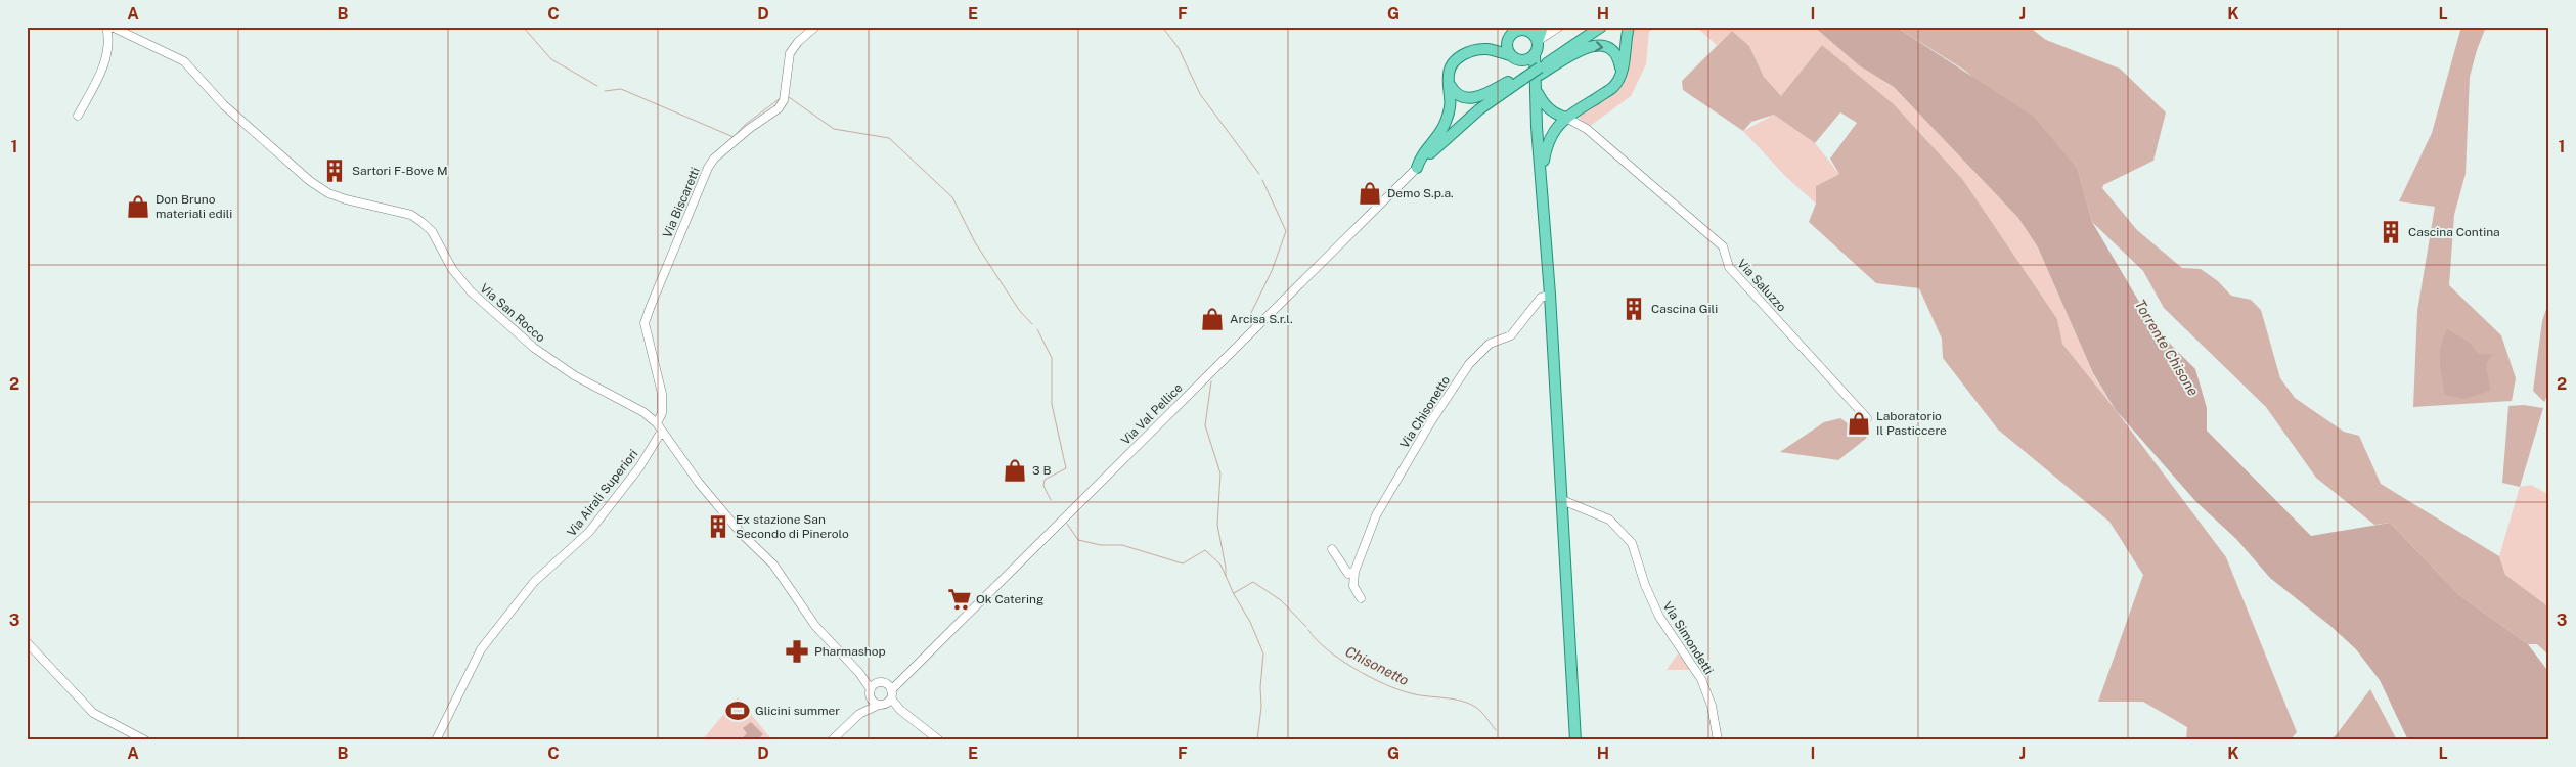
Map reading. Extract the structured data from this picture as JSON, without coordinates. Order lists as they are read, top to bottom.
{
  "streets": {
    "street": [
      "Via Biscaretti",
      "Via Saluzzo",
      "Via San Rocco",
      "Via Chisonetto",
      "Via Val Pellice",
      "Via Airali Superiori",
      "Via Simondetti"
    ]
  },
  "crossings": [
    ["Via Biscaretti", "Via San Rocco"],
    ["Via Biscaretti", "Via Airali Superiori"],
    ["Via San Rocco", "Via Val Pellice"],
    ["Via San Rocco", "Via Airali Superiori"]
  ],
  "water": ["Torrente Chisone", "Chisonetto"],
  "places": {
    "building": [
      "Sartori F-Bove M",
      "Cascina Contina",
      "Cascina Gili",
      "Ex stazione San Secondo di Pinerolo"
    ],
    "shop": [
      "Demo S.p.a.",
      "Don Bruno materiali edili",
      "Arcisa S.r.l.",
      "Laboratorio Il Pasticcere",
      "3 B"
    ],
    "supermarket": ["Ok Catering"],
    "pharmacy": ["Pharmashop"],
    "sports": ["Glicini summer"]
  },
  "grid": {
    "columns": [
      "A",
      "B",
      "C",
      "D",
      "E",
      "F",
      "G",
      "H",
      "I",
      "J",
      "K",
      "L"
    ],
    "rows": ["1", "2", "3"]
  }
}
